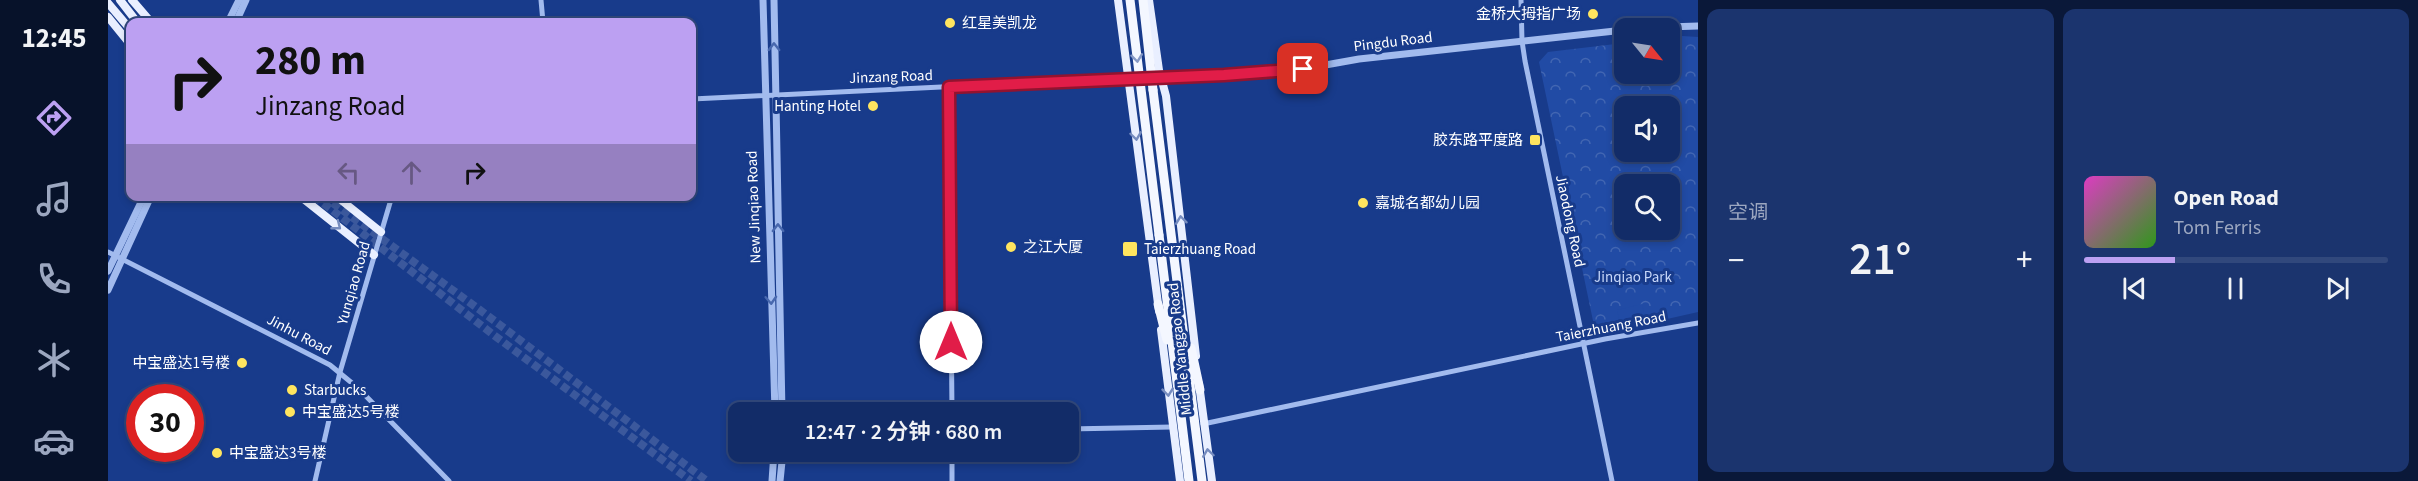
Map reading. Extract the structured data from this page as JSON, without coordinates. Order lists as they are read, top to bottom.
{
  "streets": {
    "highway": ["Middle Yanggao Road"],
    "street": [
      "Pingdu Road",
      "Jinzang Road",
      "New Jinqiao Road",
      "Jiaodong Road",
      "Yunqiao Road",
      "Taierzhuang Road",
      "Jinhu Road"
    ]
  },
  "crossings": [
    ["Pingdu Road", "Jinzang Road"],
    ["Pingdu Road", "Jiaodong Road"],
    ["Pingdu Road", "Middle Yanggao Road"],
    ["Jinzang Road", "New Jinqiao Road"],
    ["Jinzang Road", "Middle Yanggao Road"],
    ["Jiaodong Road", "Taierzhuang Road"],
    ["Yunqiao Road", "Jinhu Road"],
    ["Taierzhuang Road", "Middle Yanggao Road"]
  ],
  "parks": ["Jinqiao Park"],
  "places": {
    "other": [
      "金桥大拇指广场",
      "红星美凯龙",
      "Hanting Hotel",
      "嘉城名都幼儿园",
      "之江大厦",
      "中宝盛达1号楼",
      "Starbucks",
      "中宝盛达5号楼",
      "中宝盛达3号楼"
    ],
    "transit": ["胶东路平度路", "Taierzhuang Road"]
  },
  "north": "bottom right",
  "page": {
    "tabs": "12:45",
    "tile": "空调",
    "turn": ["280 m", "Jinzang Road"],
    "song": ["Open Road", "Tom Ferris"],
    "heat": ["−", "21°", "+"],
    "limit": "30",
    "trip": "12:47 · 2 分钟 · 680 m"
  }
}
